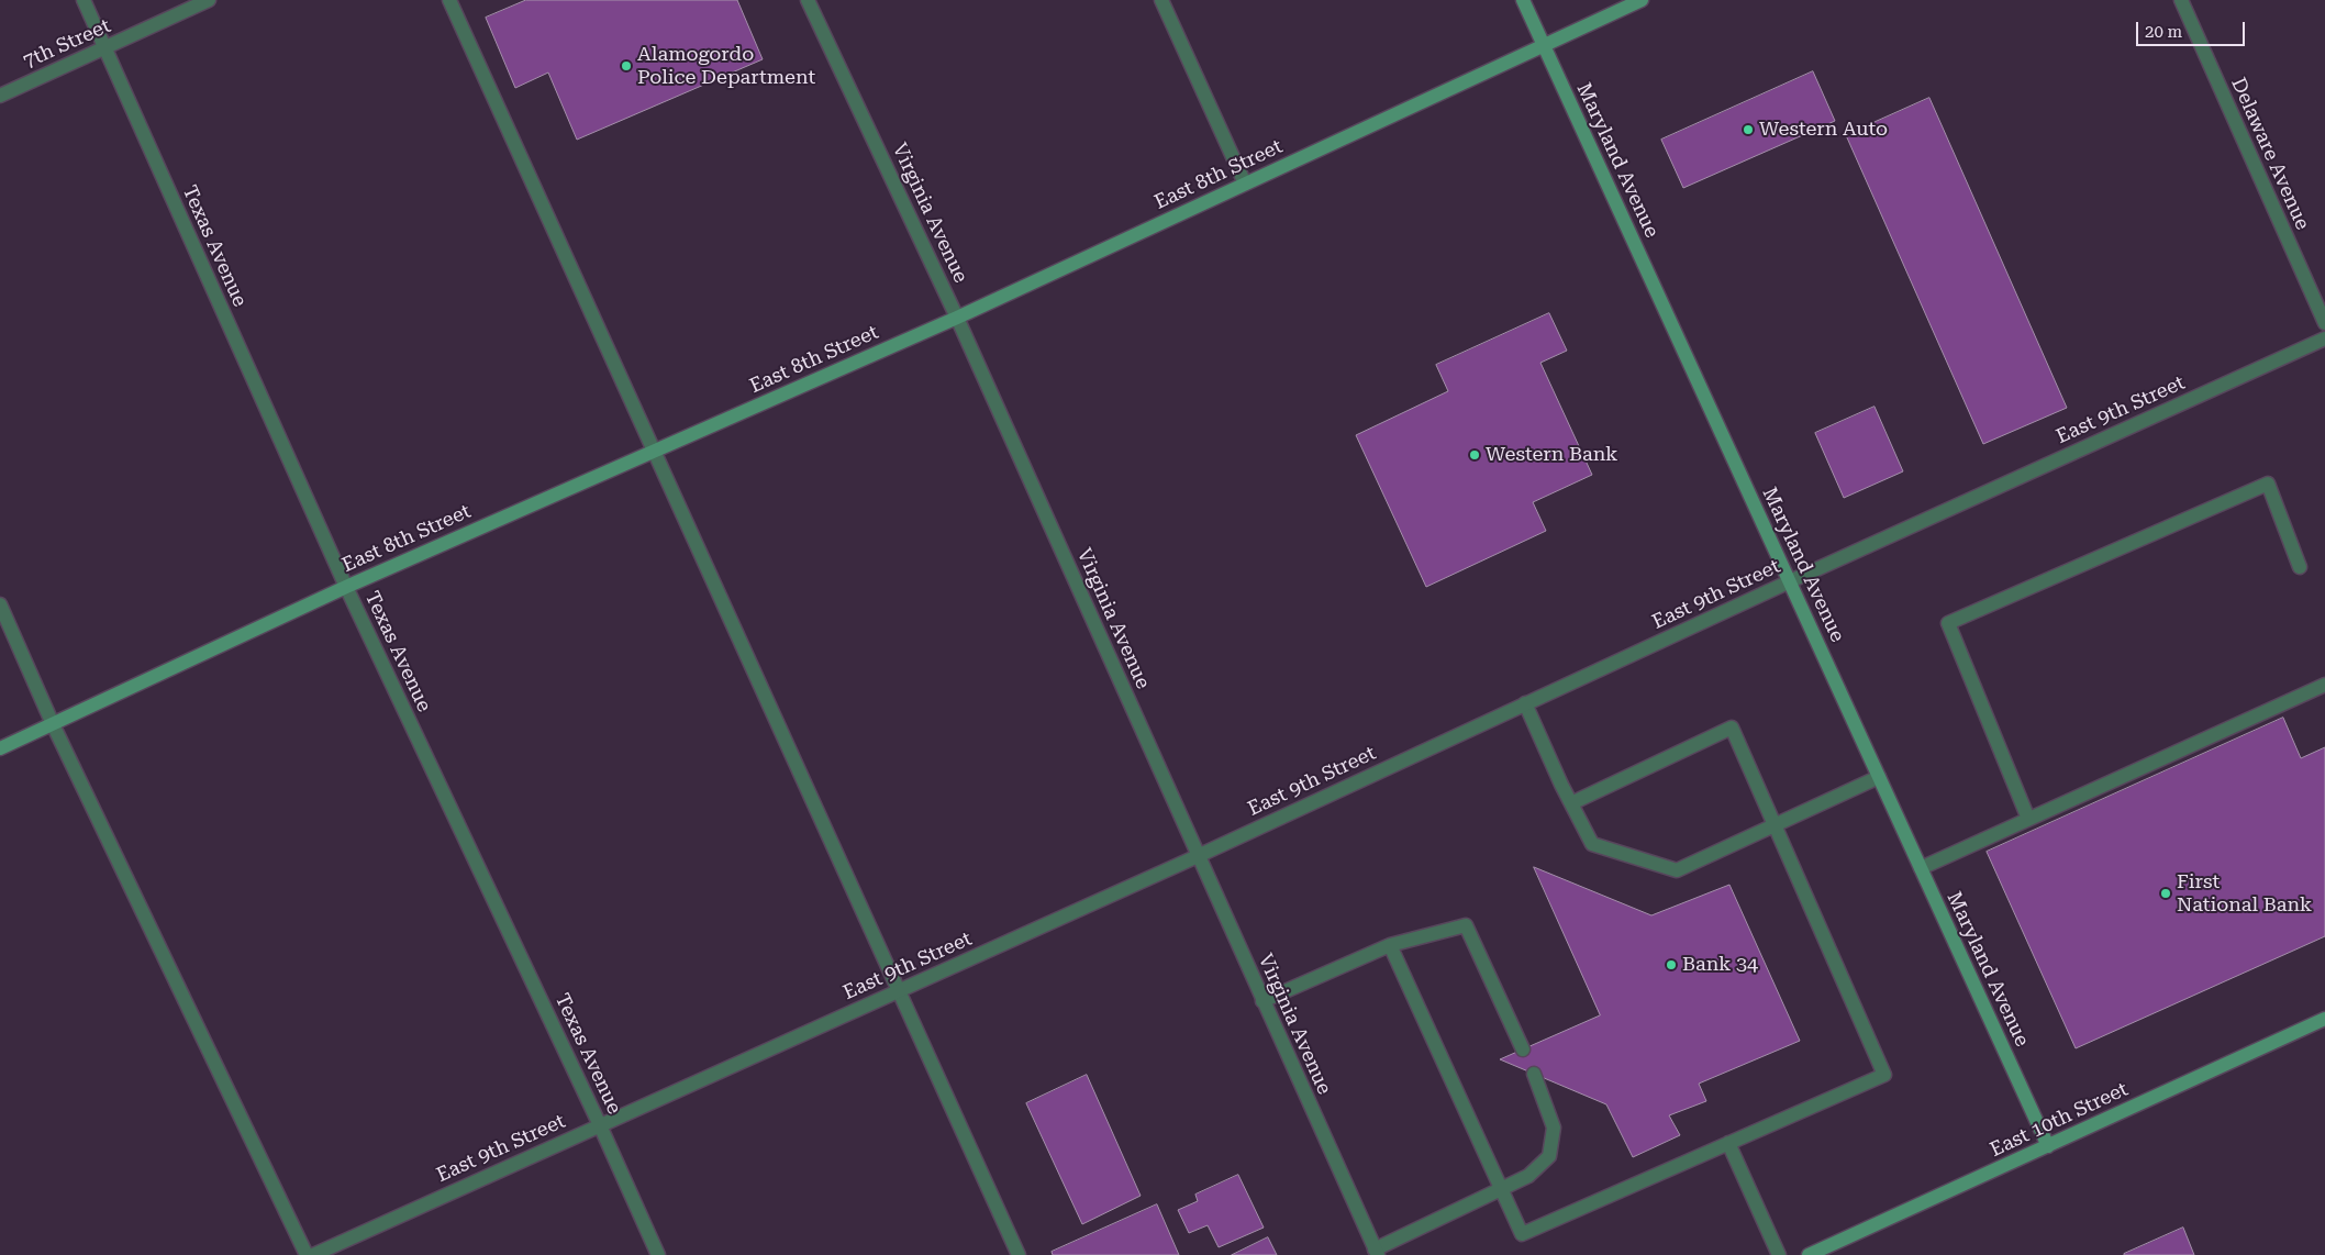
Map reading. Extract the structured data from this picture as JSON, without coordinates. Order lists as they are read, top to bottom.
{
  "streets": {
    "street": [
      "7th Street",
      "Delaware Avenue",
      "Maryland Avenue",
      "East 8th Street",
      "Virginia Avenue",
      "Texas Avenue",
      "East 9th Street",
      "East 10th Street"
    ]
  },
  "crossings": [
    ["7th Street", "Texas Avenue"],
    ["Maryland Avenue", "East 8th Street"],
    ["Maryland Avenue", "East 9th Street"],
    ["Maryland Avenue", "East 10th Street"],
    ["East 8th Street", "Virginia Avenue"],
    ["East 8th Street", "Texas Avenue"],
    ["Virginia Avenue", "East 9th Street"],
    ["Texas Avenue", "East 9th Street"]
  ],
  "places": [
    "Alamogordo Police Department",
    "Western Auto",
    "Western Bank",
    "First National Bank",
    "Bank 34"
  ],
  "scale_bar": "20 m"
}
